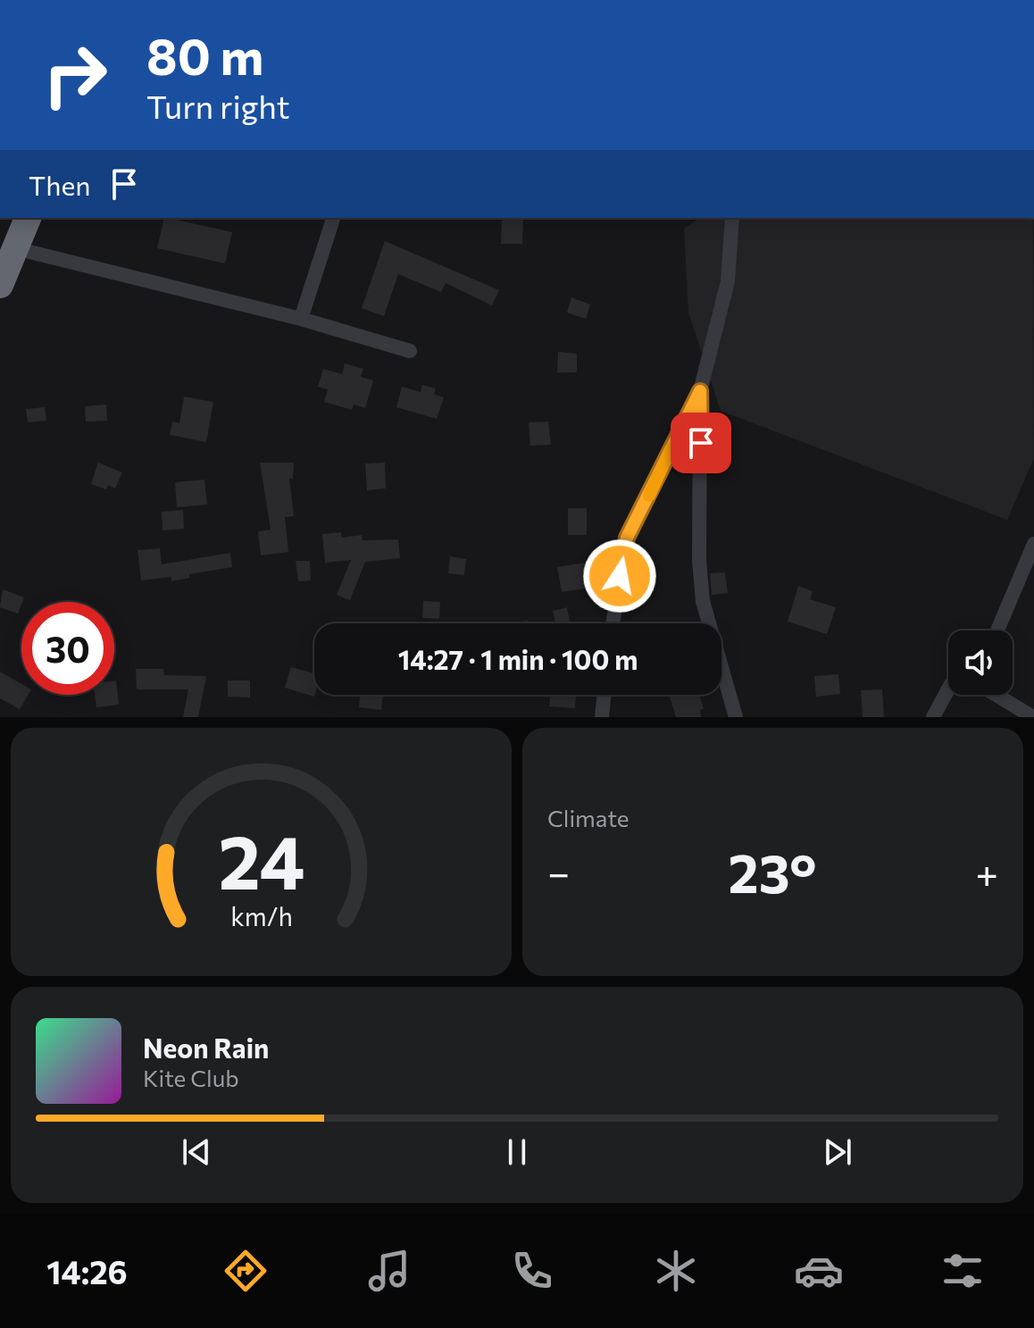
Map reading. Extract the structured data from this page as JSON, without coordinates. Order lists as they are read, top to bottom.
{
  "page": {
    "turn": ["80 m", "Turn right"],
    "then": "Then",
    "limit": "30",
    "trip": "14:27 · 1 min · 100 m",
    "tile": "Climate",
    "heat": ["−", "23°", "+"],
    "song": ["Neon Rain", "Kite Club"],
    "tabs": "14:26",
    "gauge": ["24", "km/h"]
  }
}
